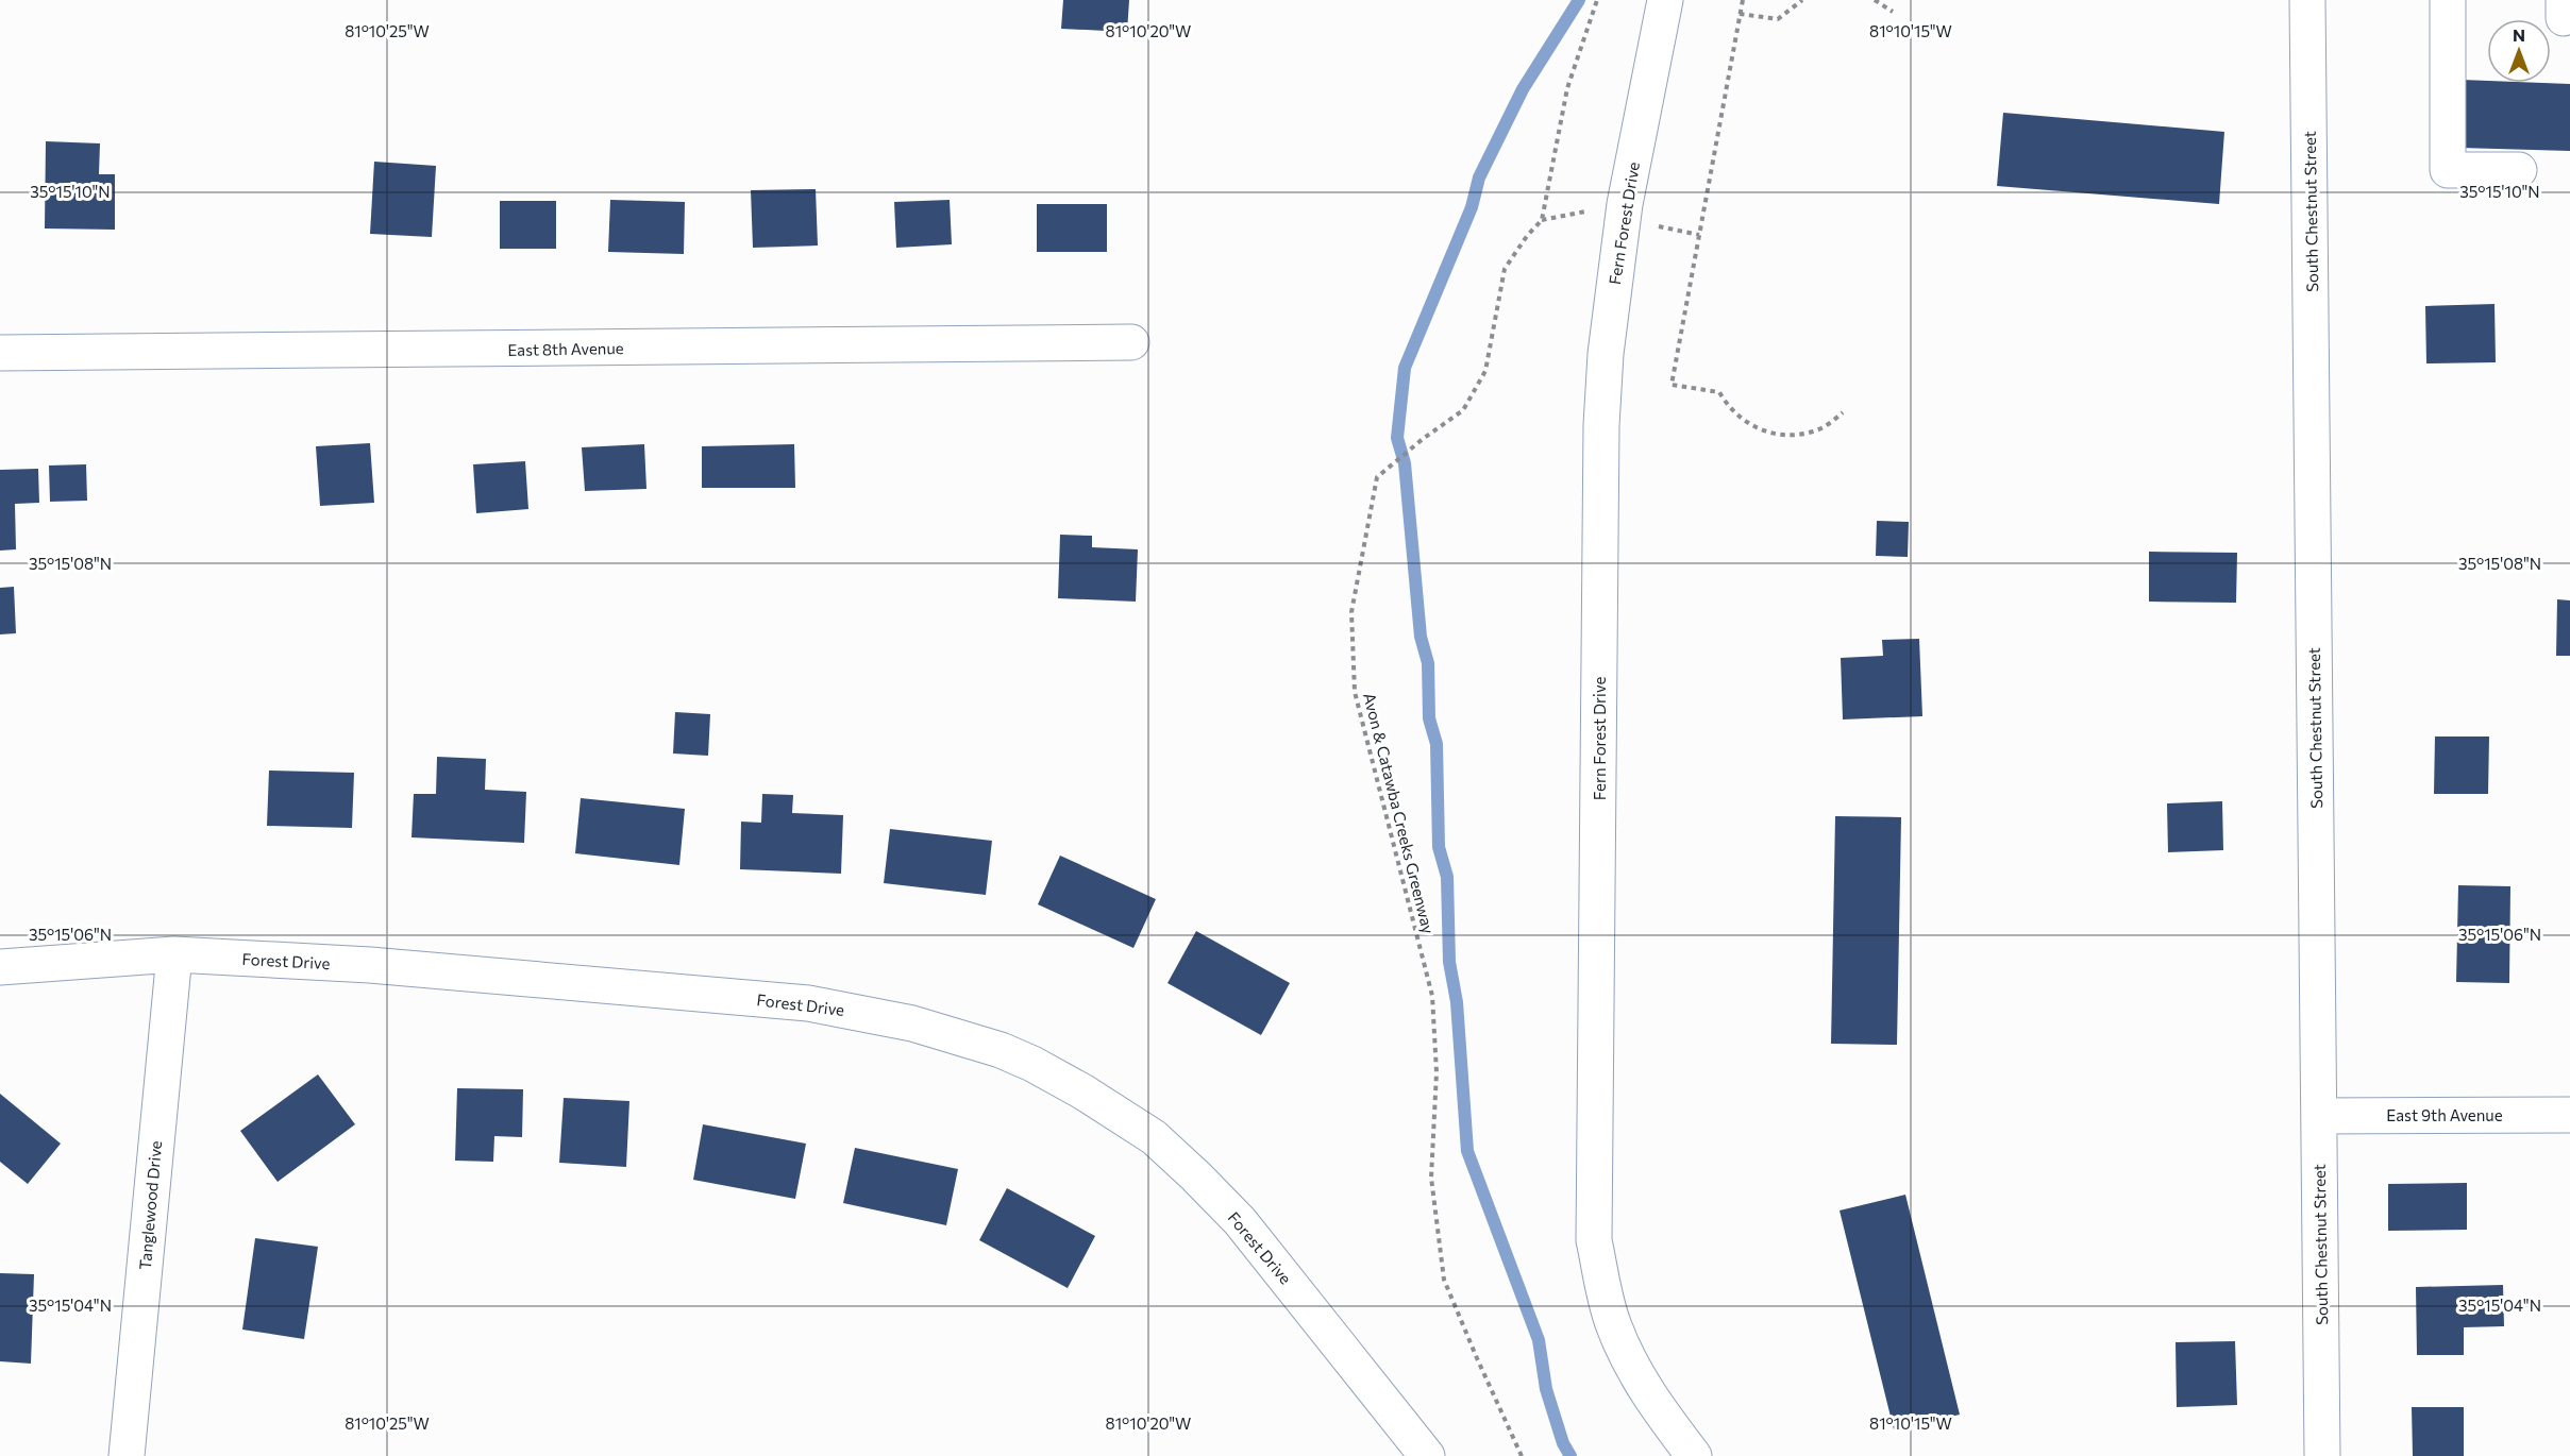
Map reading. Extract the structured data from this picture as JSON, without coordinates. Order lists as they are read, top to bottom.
{
  "streets": {
    "street": [
      "South Chestnut Street",
      "Fern Forest Drive",
      "East 8th Avenue",
      "Forest Drive",
      "East 9th Avenue",
      "Tanglewood Drive"
    ],
    "path": ["Avon & Catawba Creeks Greenway"]
  },
  "crossings": [
    ["South Chestnut Street", "East 9th Avenue"],
    ["Forest Drive", "Tanglewood Drive"]
  ],
  "north": "top",
  "coordinates": [
    "81°10'25\"W",
    "81°10'20\"W",
    "81°10'15\"W",
    "35°15'10\"N",
    "35°15'08\"N",
    "35°15'06\"N",
    "35°15'04\"N"
  ]
}
